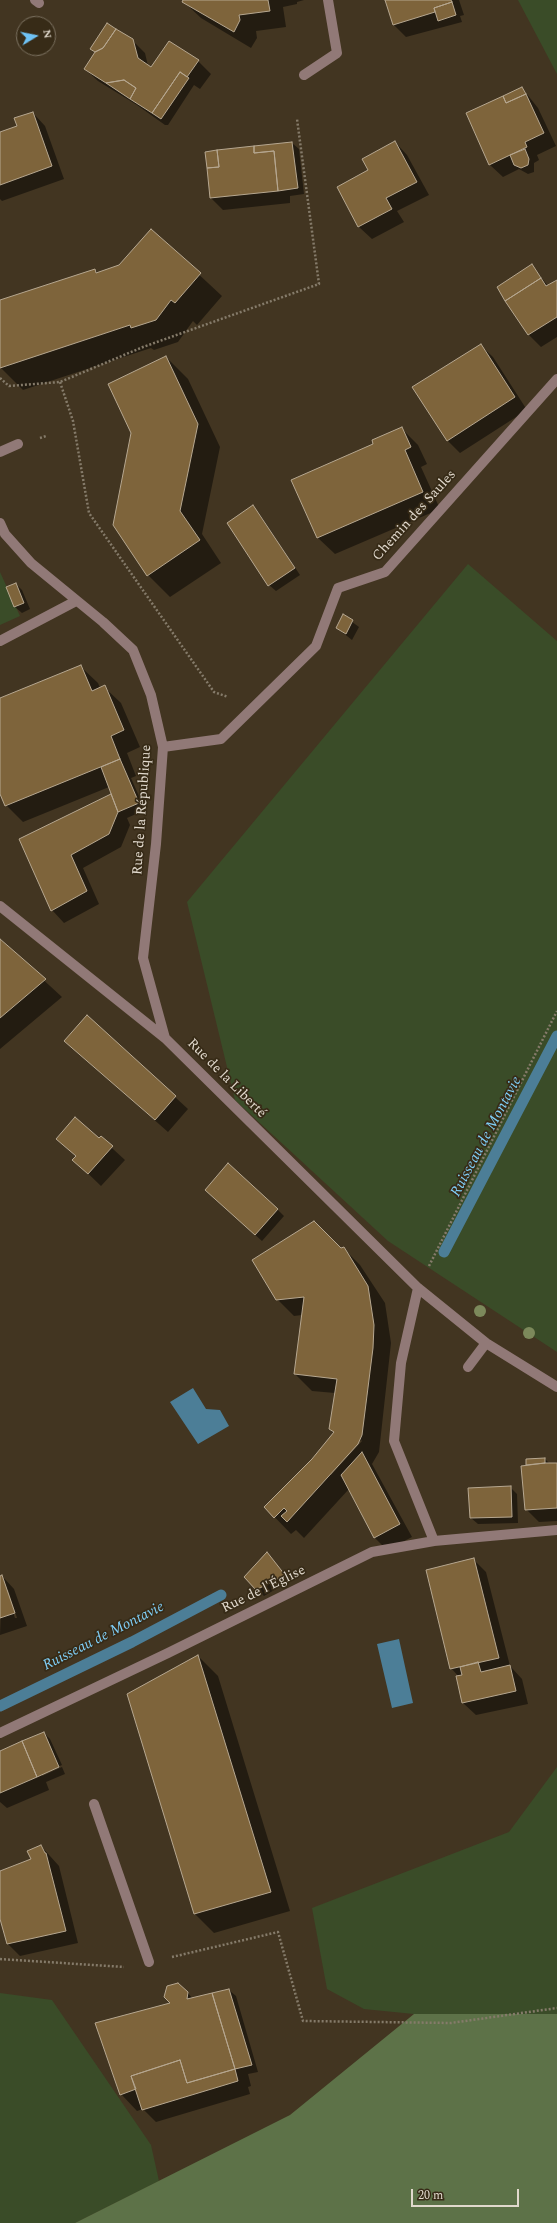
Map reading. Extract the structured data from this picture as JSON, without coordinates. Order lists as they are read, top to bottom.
{
  "streets": {
    "street": [
      "Chemin des Saules",
      "Rue de la République",
      "Rue de la Liberté",
      "Rue de l'Église"
    ]
  },
  "crossings": [
    ["Chemin des Saules", "Rue de la République"],
    ["Rue de la République", "Rue de la Liberté"]
  ],
  "water": ["Ruisseau de Montavie"],
  "scale_bar": "20 m",
  "north": "right"
}
